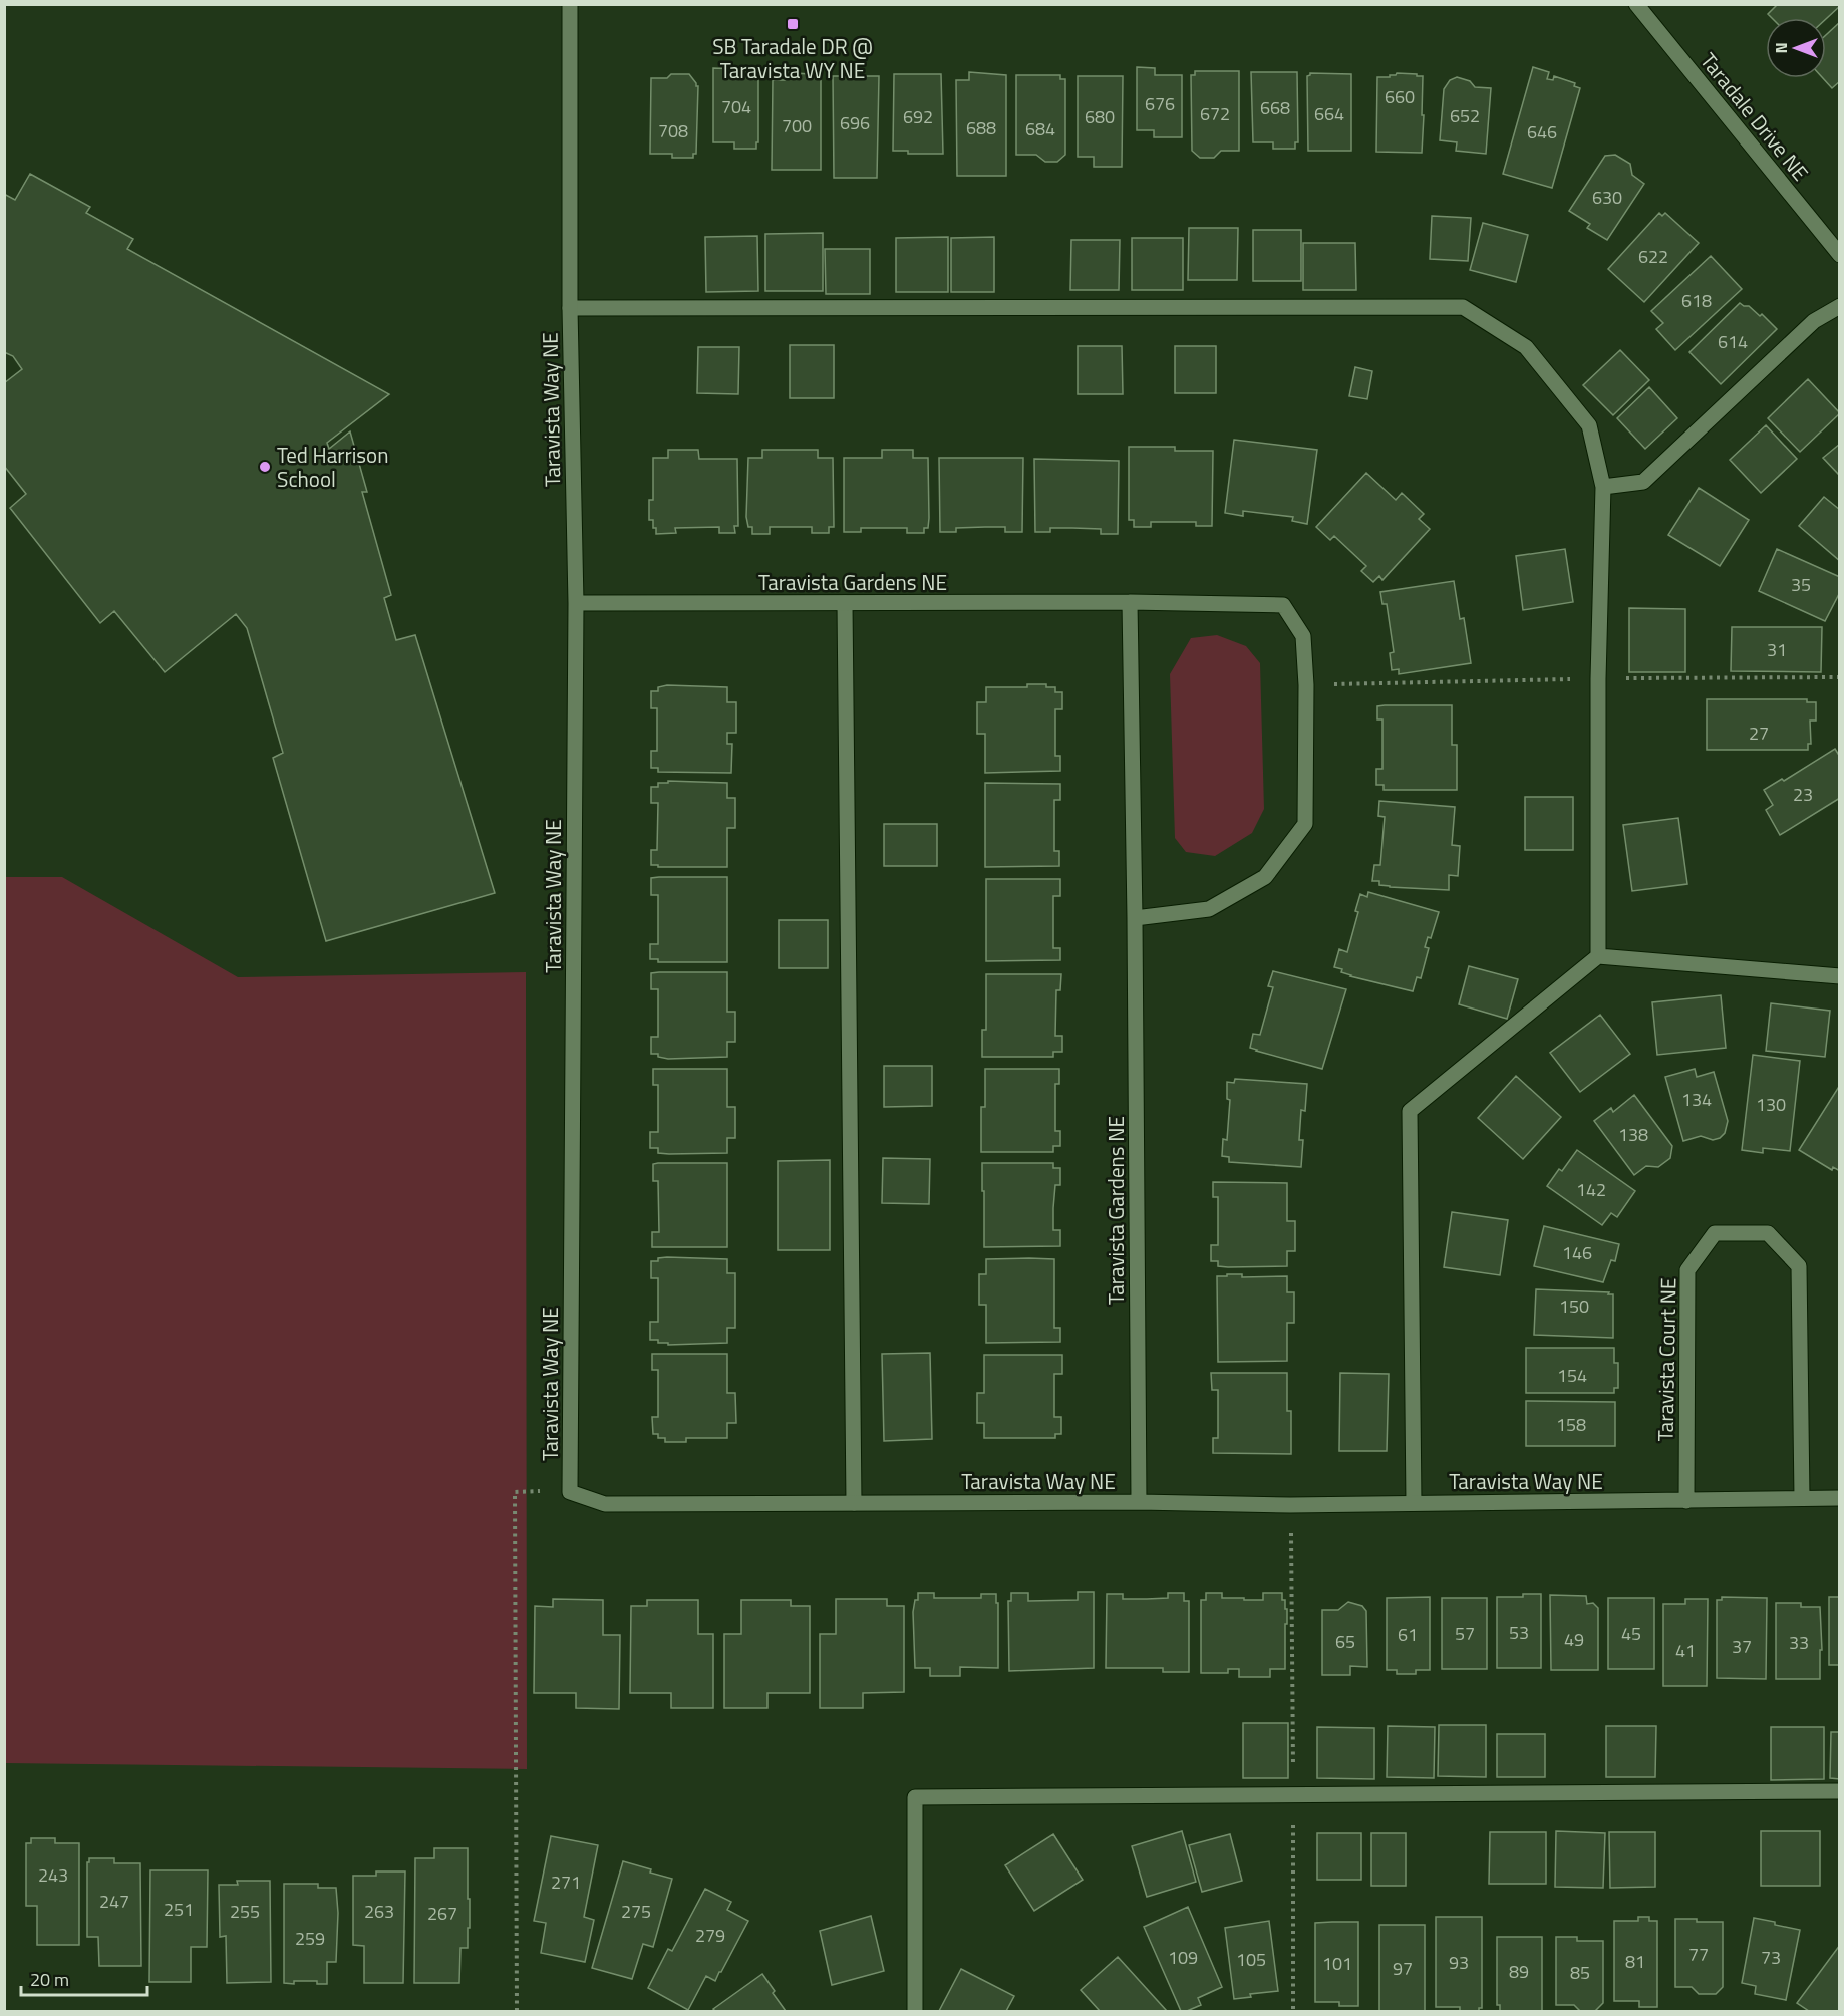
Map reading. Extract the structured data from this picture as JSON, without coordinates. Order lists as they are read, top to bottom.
{
  "streets": {
    "street": [
      "Taradale Drive NE",
      "Taravista Way NE",
      "Taravista Gardens NE",
      "Taravista Court NE"
    ]
  },
  "crossings": [
    ["Taravista Way NE", "Taravista Gardens NE"],
    ["Taravista Way NE", "Taravista Court NE"]
  ],
  "places": {
    "transit": ["SB Taradale DR @ Taravista WY NE"],
    "other": ["Ted Harrison School"]
  },
  "house_numbers": [
    "660",
    "676",
    "704",
    "668",
    "672",
    "664",
    "652",
    "692",
    "680",
    "696",
    "700",
    "688",
    "684",
    "708",
    "646",
    "630",
    "622",
    "618",
    "614",
    "35",
    "31",
    "27",
    "23",
    "134",
    "130",
    "138",
    "142",
    "146",
    "150",
    "154",
    "158",
    "53",
    "57",
    "45",
    "61",
    "49",
    "65",
    "33",
    "37",
    "41",
    "243",
    "271",
    "247",
    "251",
    "255",
    "263",
    "275",
    "267",
    "279",
    "259",
    "77",
    "109",
    "73",
    "105",
    "81",
    "93",
    "101",
    "97",
    "89",
    "85"
  ],
  "scale_bar": "20 m",
  "north": "left"
}
